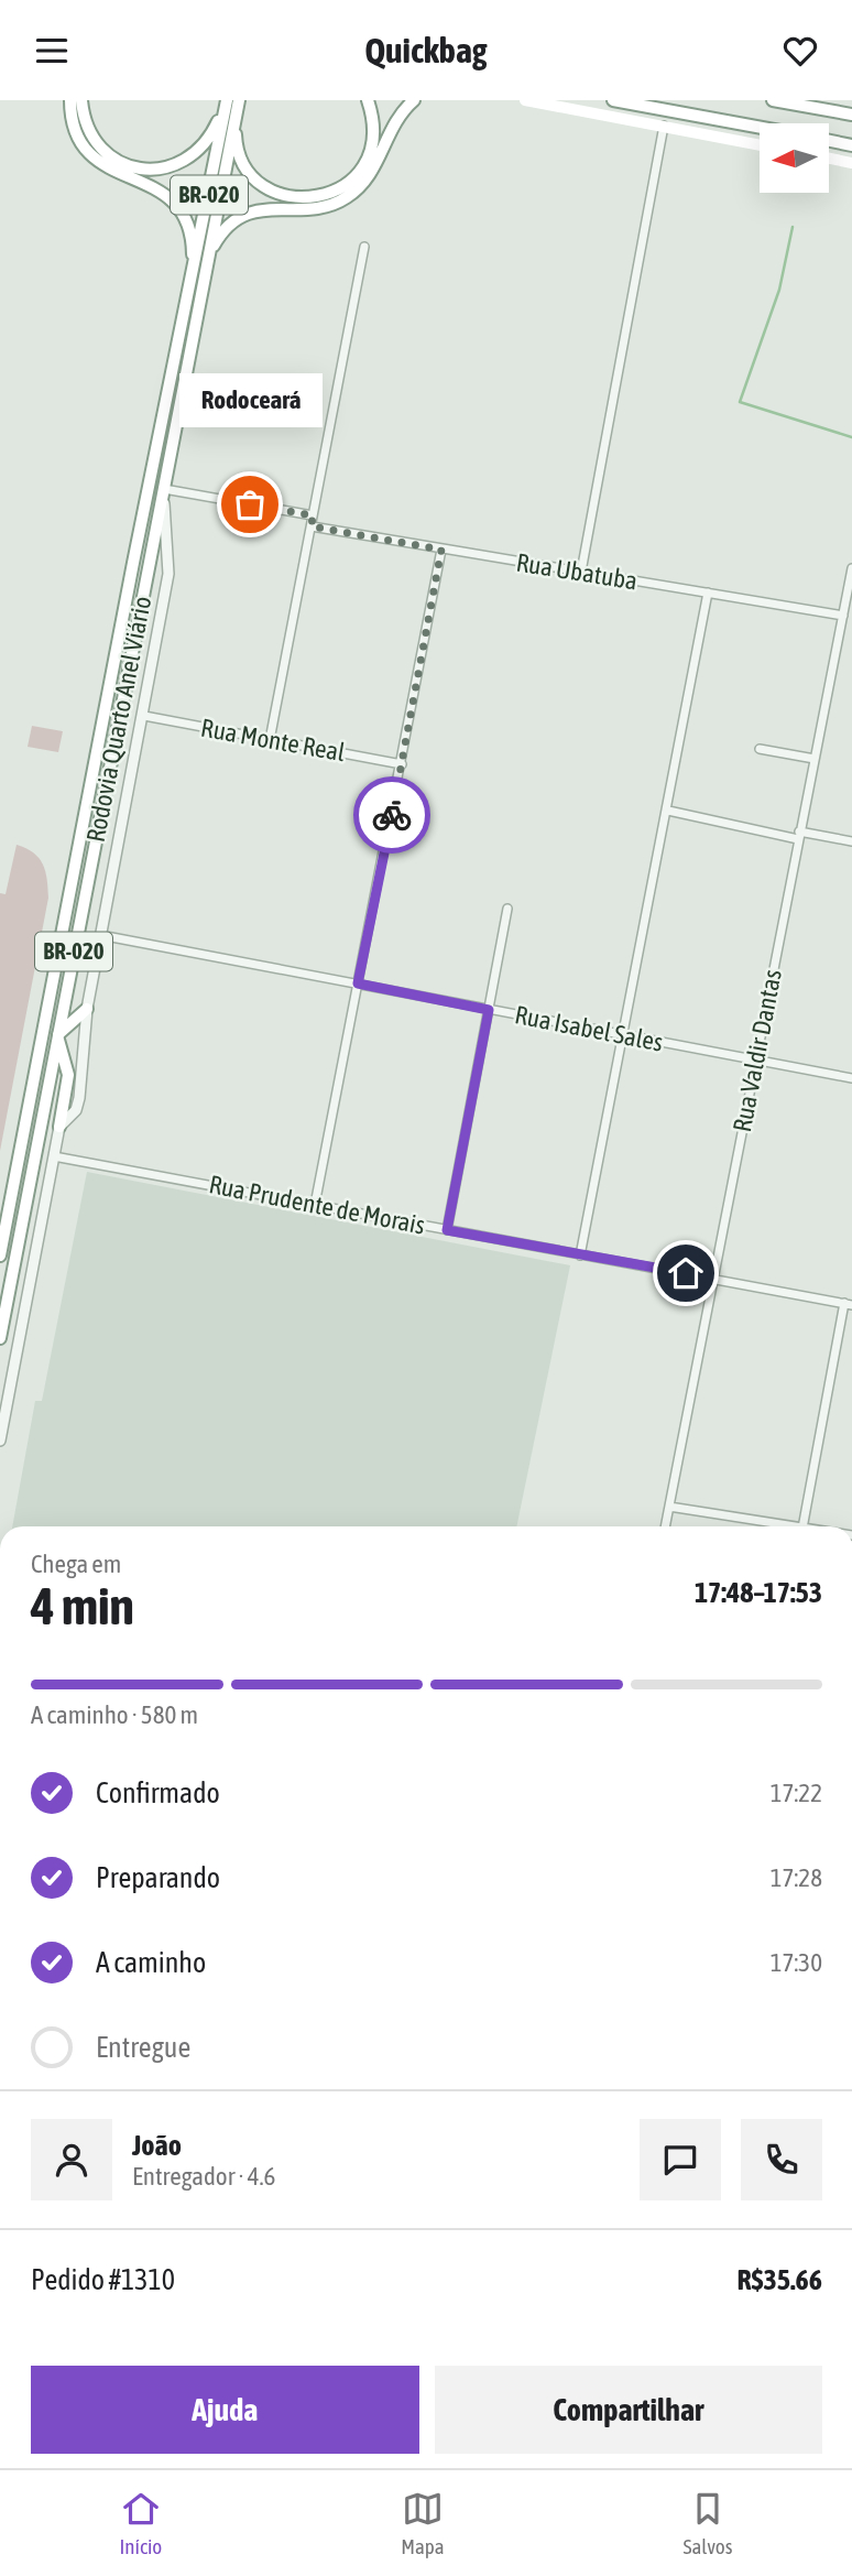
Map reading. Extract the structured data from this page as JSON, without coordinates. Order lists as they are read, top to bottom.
{
  "streets": {
    "highway": ["BR-020", "Rodovia Quarto Anel Viário"],
    "street": [
      "Rua Ubatuba",
      "Rua Monte Real",
      "Rua Isabel Sales",
      "Rua Valdir Dantas",
      "Rua Prudente de Morais"
    ]
  },
  "crossings": [
    ["Rua Ubatuba", "Rua Valdir Dantas"],
    ["Rua Isabel Sales", "Rua Valdir Dantas"],
    ["Rua Valdir Dantas", "Rua Prudente de Morais"]
  ],
  "places": ["Rodoceará"],
  "north": "left",
  "page": {
    "header": "Quickbag",
    "bubble": "Rodoceará",
    "heading": ["4 min", "Chega em", "17:48–17:53"],
    "panel": [
      "João",
      "Entregador · 4.6",
      "Pedido #1310",
      "R$35.66"
    ],
    "bar": "A caminho · 580 m",
    "list": [
      ["Confirmado", "17:22"],
      ["Preparando", "17:28"],
      ["A caminho", "17:30"],
      "Entregue"
    ],
    "buttons": ["Ajuda", "Compartilhar"],
    "tabs": ["Início", "Mapa", "Salvos"]
  }
}
